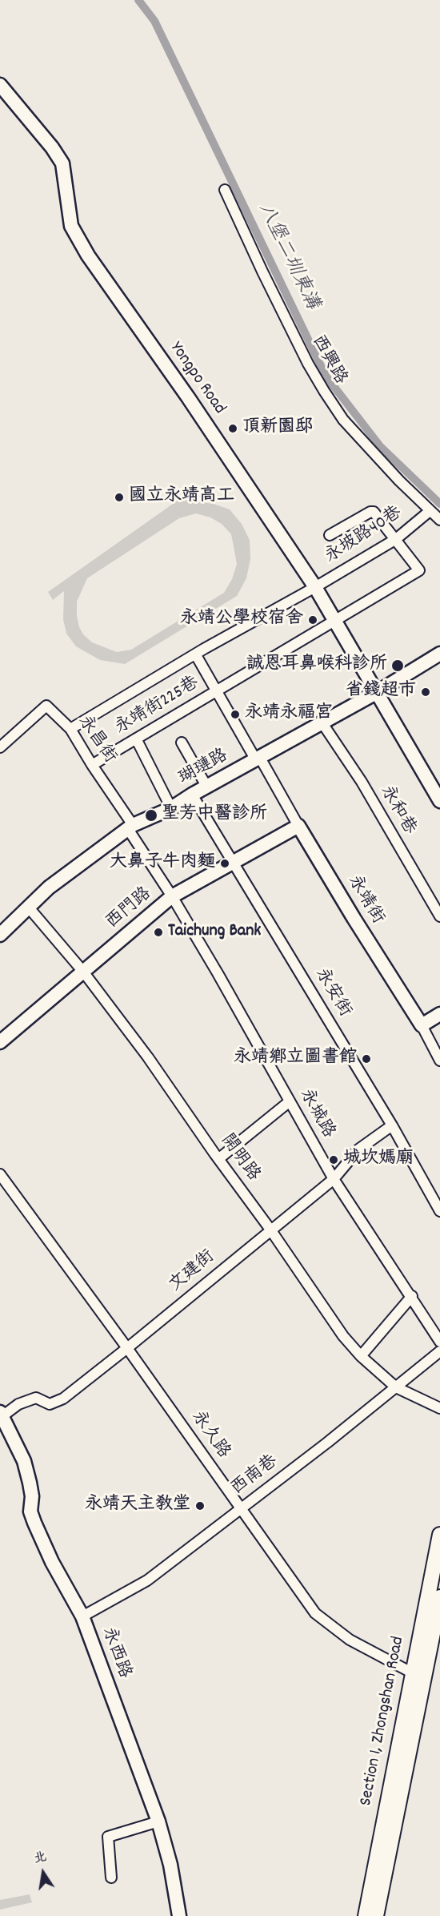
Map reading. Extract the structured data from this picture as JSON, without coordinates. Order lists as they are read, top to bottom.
{
  "streets": {
    "main road": ["Section 1, Zhongshan Road"],
    "street": [
      "西興路",
      "Yongpo Road",
      "永坡路40巷",
      "永靖街225巷",
      "永昌街",
      "瑚璉路",
      "永和巷",
      "永靖街",
      "西門路",
      "永安街",
      "永城路",
      "開明路",
      "文建街",
      "永久路",
      "西南巷",
      "永西路"
    ]
  },
  "crossings": [
    ["西興路", "永坡路40巷"],
    ["Yongpo Road", "永坡路40巷"],
    ["Yongpo Road", "永靖街225巷"],
    ["Yongpo Road", "瑚璉路"],
    ["永坡路40巷", "永靖街225巷"],
    ["永坡路40巷", "永昌街"],
    ["永坡路40巷", "永靖街"],
    ["永靖街225巷", "永昌街"],
    ["永靖街225巷", "永靖街"],
    ["永昌街", "瑚璉路"],
    ["永昌街", "西門路"],
    ["永昌街", "永城路"],
    ["瑚璉路", "永和巷"],
    ["瑚璉路", "永靖街"],
    ["瑚璉路", "永安街"],
    ["瑚璉路", "開明路"],
    ["永靖街", "西門路"],
    ["西門路", "永安街"],
    ["西門路", "永城路"],
    ["西門路", "開明路"],
    ["永安街", "文建街"],
    ["永城路", "文建街"],
    ["開明路", "文建街"],
    ["開明路", "西南巷"],
    ["文建街", "永久路"],
    ["文建街", "永西路"],
    ["永久路", "西南巷"],
    ["永久路", "Section 1, Zhongshan Road"],
    ["西南巷", "永西路"]
  ],
  "water": ["八堡二圳東溝"],
  "places": [
    "頂新園邸",
    "國立永靖高工",
    "永靖公學校宿舍",
    "誠恩耳鼻喉科診所",
    "省錢超市",
    "永靖永福宮",
    "聖芳中醫診所",
    "大鼻子牛肉麵",
    "Taichung Bank",
    "永靖鄉立圖書館",
    "城坎媽廟",
    "永靖天主教堂"
  ],
  "north": "top"
}
